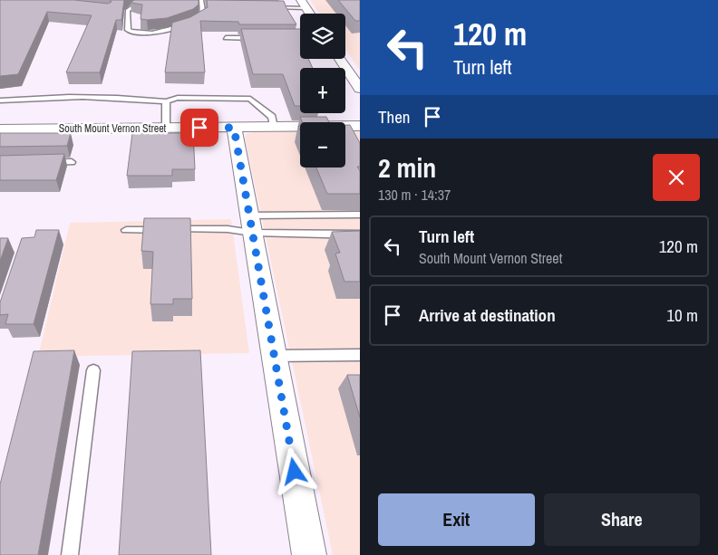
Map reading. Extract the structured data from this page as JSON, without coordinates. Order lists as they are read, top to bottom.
{
  "streets": {
    "street": ["South Mount Vernon Street"]
  },
  "page": {
    "turn": ["120 m", "Turn left"],
    "map_buttons": ["+", "−"],
    "then": "Then",
    "heading": ["2 min", "130 m · 14:37"],
    "list": [
      {
        "name": "Turn left",
        "note": "South Mount Vernon Street",
        "value": "120 m"
      },
      {
        "name": "Arrive at destination",
        "value": "10 m"
      }
    ],
    "buttons": ["Exit", "Share"]
  }
}
